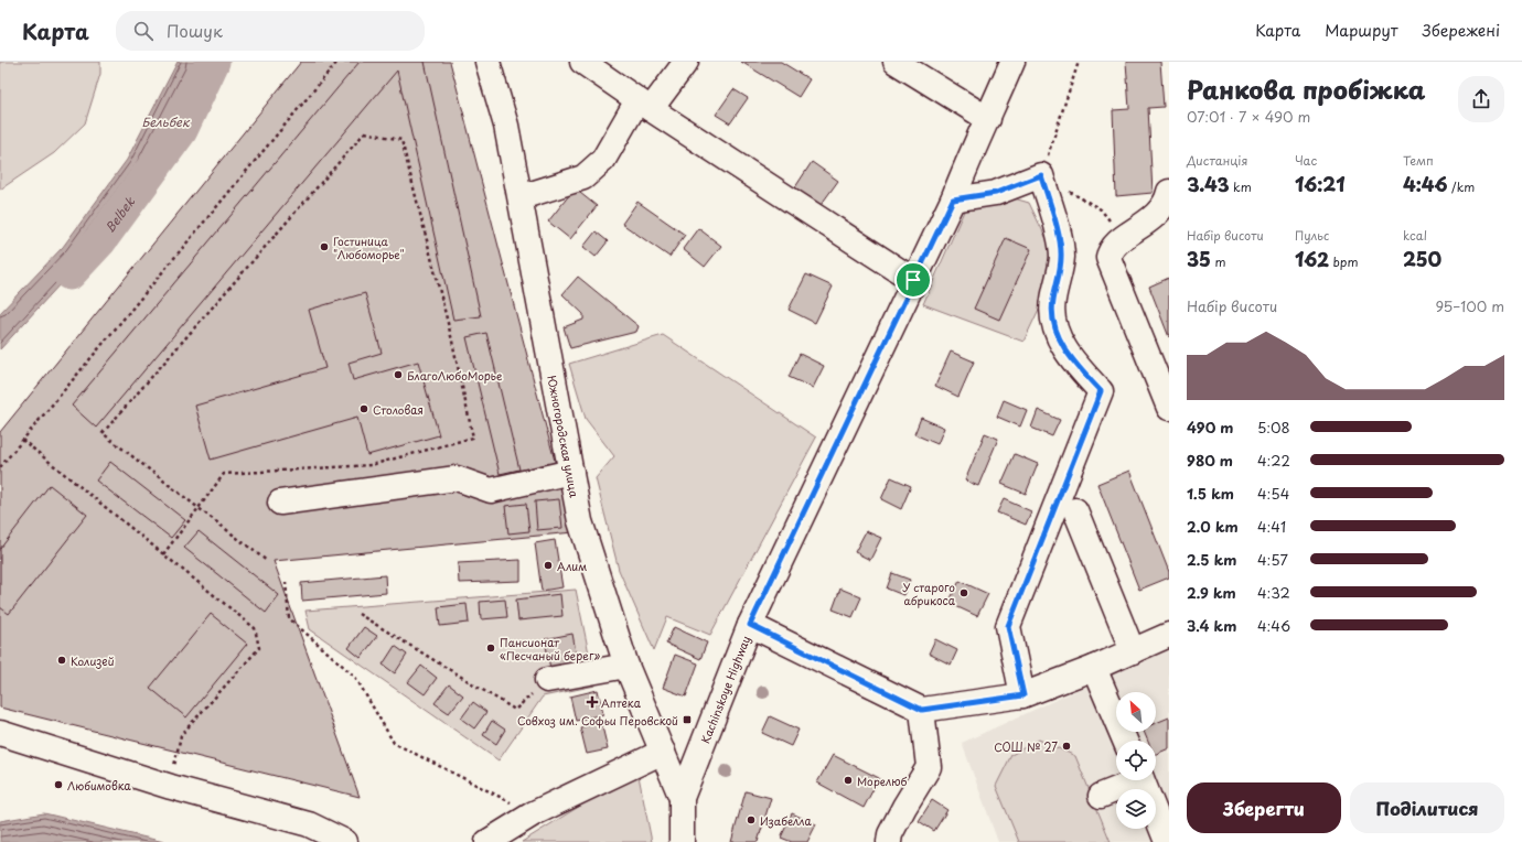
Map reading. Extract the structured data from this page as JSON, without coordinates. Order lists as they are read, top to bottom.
{
  "streets": {
    "street": ["Южногородская улица", "Kachinskoye Highway"]
  },
  "crossings": [
    ["Южногородская улица", "Kachinskoye Highway"]
  ],
  "water": ["Бельбек", "Belbek"],
  "places": {
    "other": [
      "Гостиница \"Любоморье\"",
      "БлагоЛюбоМорье",
      "Столовая",
      "Алим",
      "У старого абрикоса",
      "Пансионат «Песчаный берег»",
      "Колизей",
      "СОШ № 27",
      "Морелюб",
      "Любимовка",
      "Изабелла"
    ],
    "health": ["Аптека"],
    "transit": ["Совхоз им. Софьи Перовской"]
  },
  "north": "top left",
  "page": {
    "header": "Карта",
    "search": "Пошук",
    "nav": ["Карта", "Маршрут", "Збережені"],
    "heading": ["Ранкова пробіжка", "07:01 · 7 × 490 m"],
    "stats": [
      ["Дистанція", "3.43 km"],
      ["Час", "16:21"],
      ["Темп", "4:46 /km"],
      ["Набір висоти", "35 m"],
      ["Пульс", "162 bpm"],
      ["kcal", "250"]
    ],
    "chart": ["Набір висоти", "95–100 m"],
    "list": [
      {
        "name": "490 m",
        "note": "5:08"
      },
      {
        "name": "980 m",
        "note": "4:22"
      },
      {
        "name": "1.5 km",
        "note": "4:54"
      },
      {
        "name": "2.0 km",
        "note": "4:41"
      },
      {
        "name": "2.5 km",
        "note": "4:57"
      },
      {
        "name": "2.9 km",
        "note": "4:32"
      },
      {
        "name": "3.4 km",
        "note": "4:46"
      }
    ],
    "buttons": ["Зберегти", "Поділитися"]
  }
}
